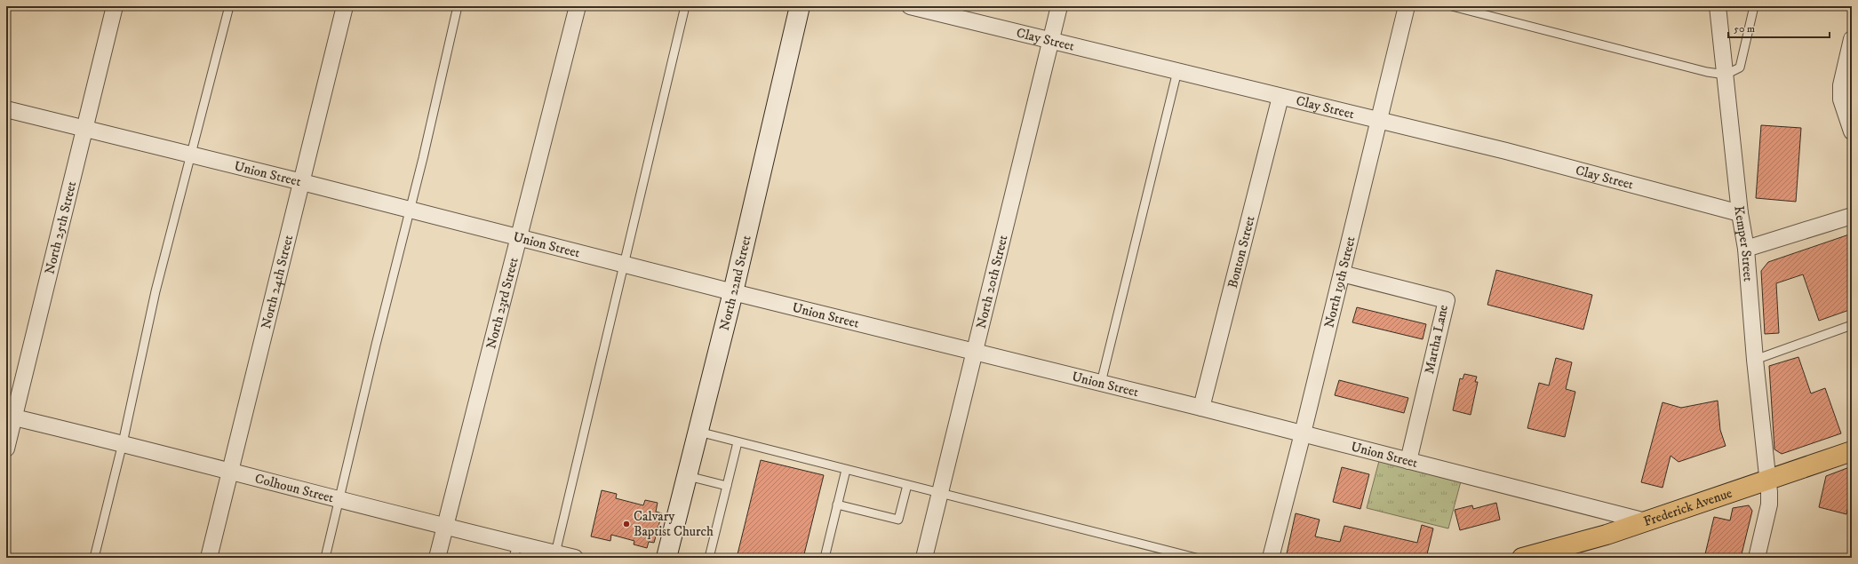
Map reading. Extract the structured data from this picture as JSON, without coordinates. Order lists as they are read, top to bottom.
{
  "streets": {
    "main road": ["North 22nd Street", "Frederick Avenue"],
    "street": [
      "Clay Street",
      "Union Street",
      "North 25th Street",
      "Kemper Street",
      "Bonton Street",
      "North 24th Street",
      "North 20th Street",
      "North 19th Street",
      "North 23rd Street",
      "Martha Lane",
      "Colhoun Street"
    ]
  },
  "crossings": [
    ["Clay Street", "Kemper Street"],
    ["Clay Street", "Bonton Street"],
    ["Clay Street", "North 20th Street"],
    ["Clay Street", "North 19th Street"],
    ["Union Street", "North 25th Street"],
    ["Union Street", "Bonton Street"],
    ["Union Street", "North 24th Street"],
    ["Union Street", "North 22nd Street"],
    ["Union Street", "North 20th Street"],
    ["Union Street", "North 19th Street"],
    ["Union Street", "North 23rd Street"],
    ["Union Street", "Martha Lane"],
    ["Union Street", "Frederick Avenue"],
    ["North 25th Street", "Colhoun Street"],
    ["Kemper Street", "Frederick Avenue"],
    ["North 24th Street", "Colhoun Street"],
    ["North 19th Street", "Martha Lane"],
    ["North 23rd Street", "Colhoun Street"]
  ],
  "places": ["Calvary Baptist Church"],
  "scale_bar": "50 m"
}
